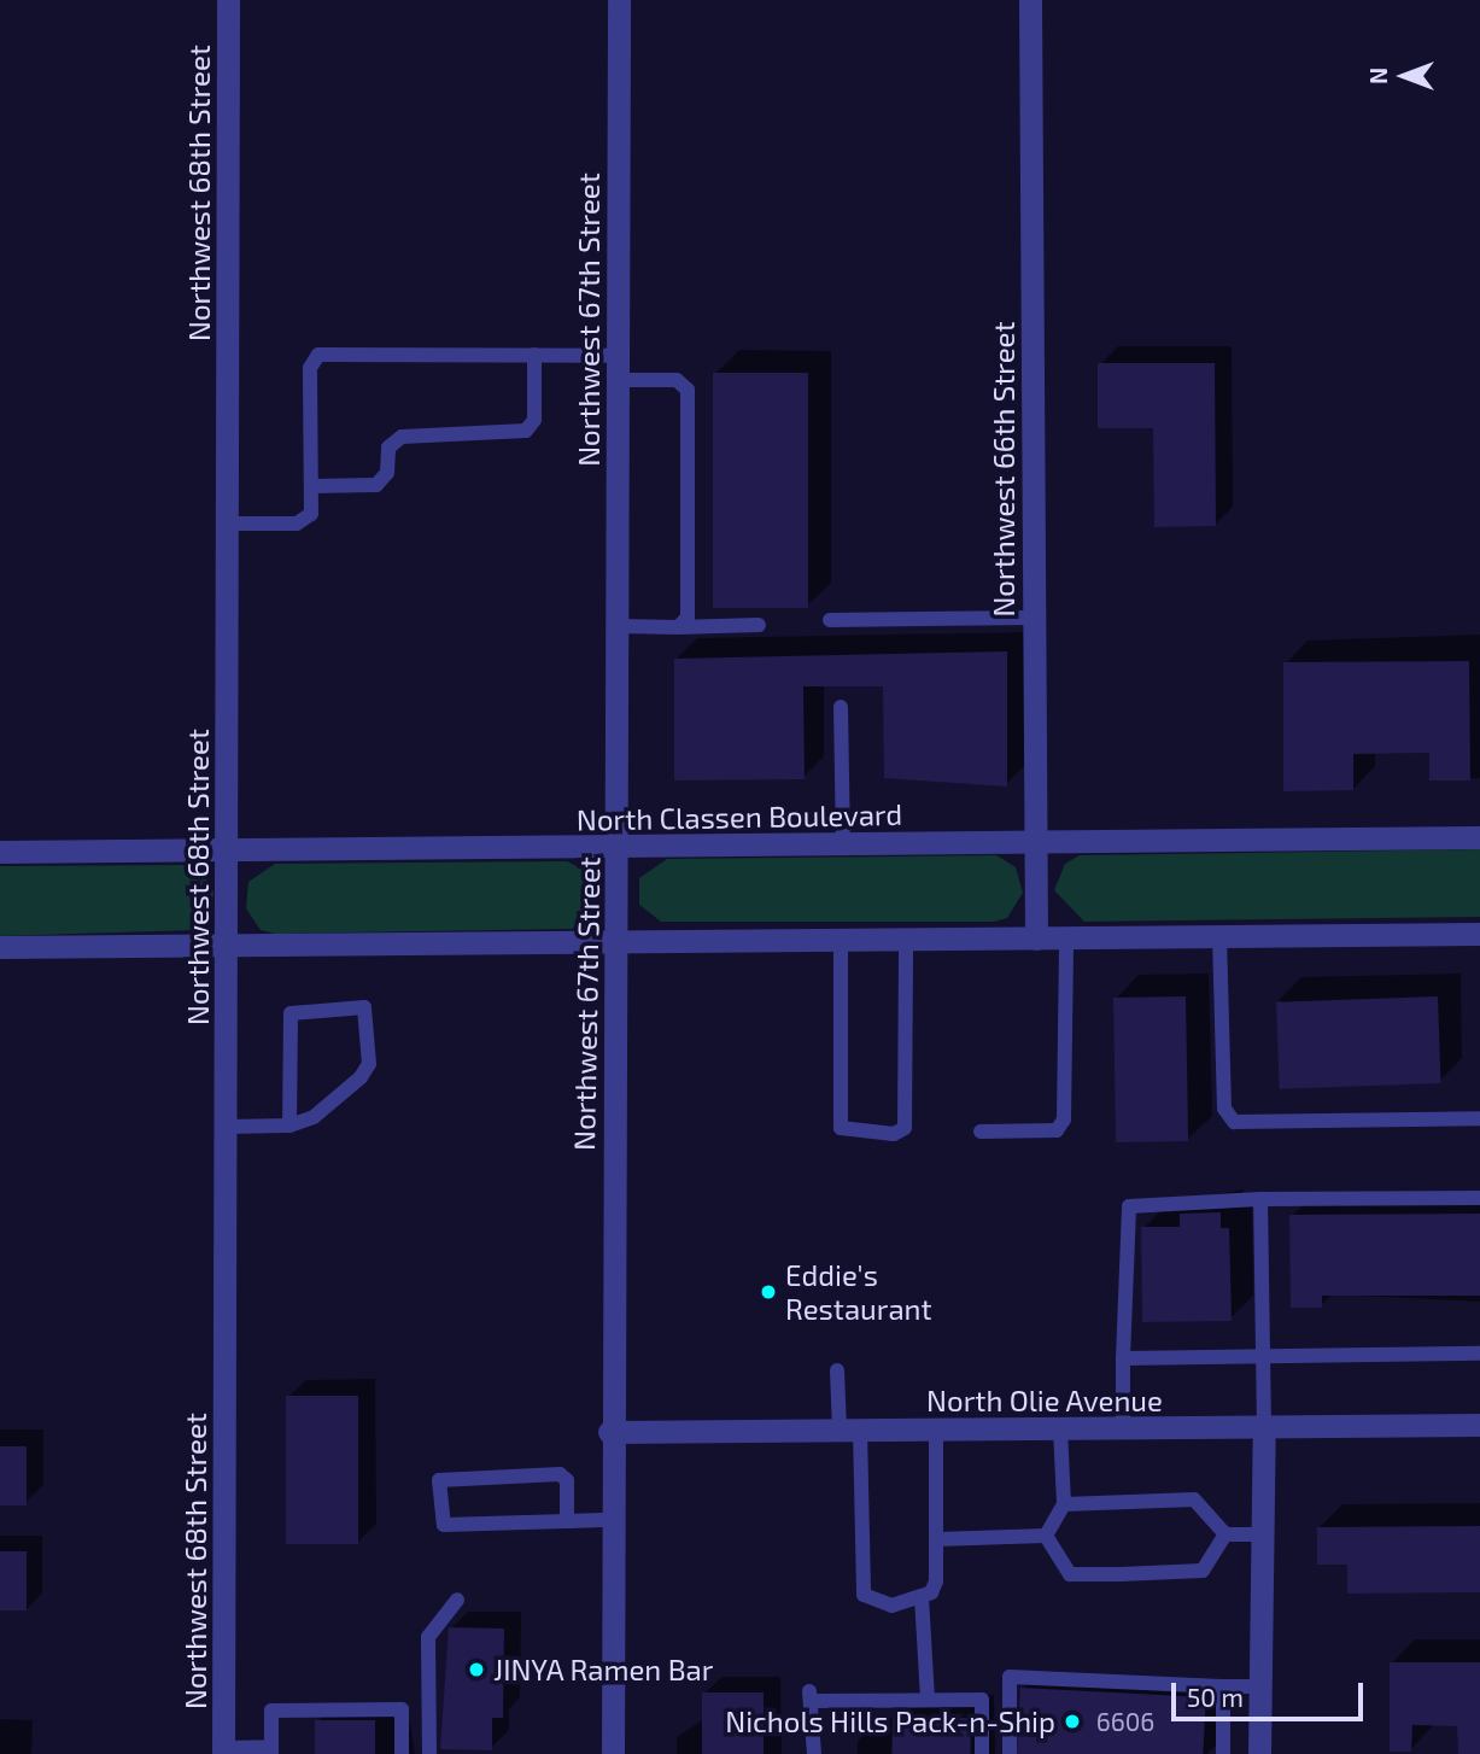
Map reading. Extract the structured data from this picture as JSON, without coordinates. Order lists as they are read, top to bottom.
{
  "streets": {
    "street": [
      "Northwest 68th Street",
      "Northwest 67th Street",
      "Northwest 66th Street",
      "North Classen Boulevard",
      "North Olie Avenue"
    ]
  },
  "crossings": [
    ["Northwest 68th Street", "North Classen Boulevard"],
    ["Northwest 67th Street", "North Classen Boulevard"],
    ["Northwest 67th Street", "North Olie Avenue"],
    ["Northwest 66th Street", "North Classen Boulevard"]
  ],
  "places": ["Eddie's Restaurant", "JINYA Ramen Bar", "Nichols Hills Pack-n-Ship"],
  "house_numbers": ["6606"],
  "scale_bar": "50 m",
  "north": "left"
}
